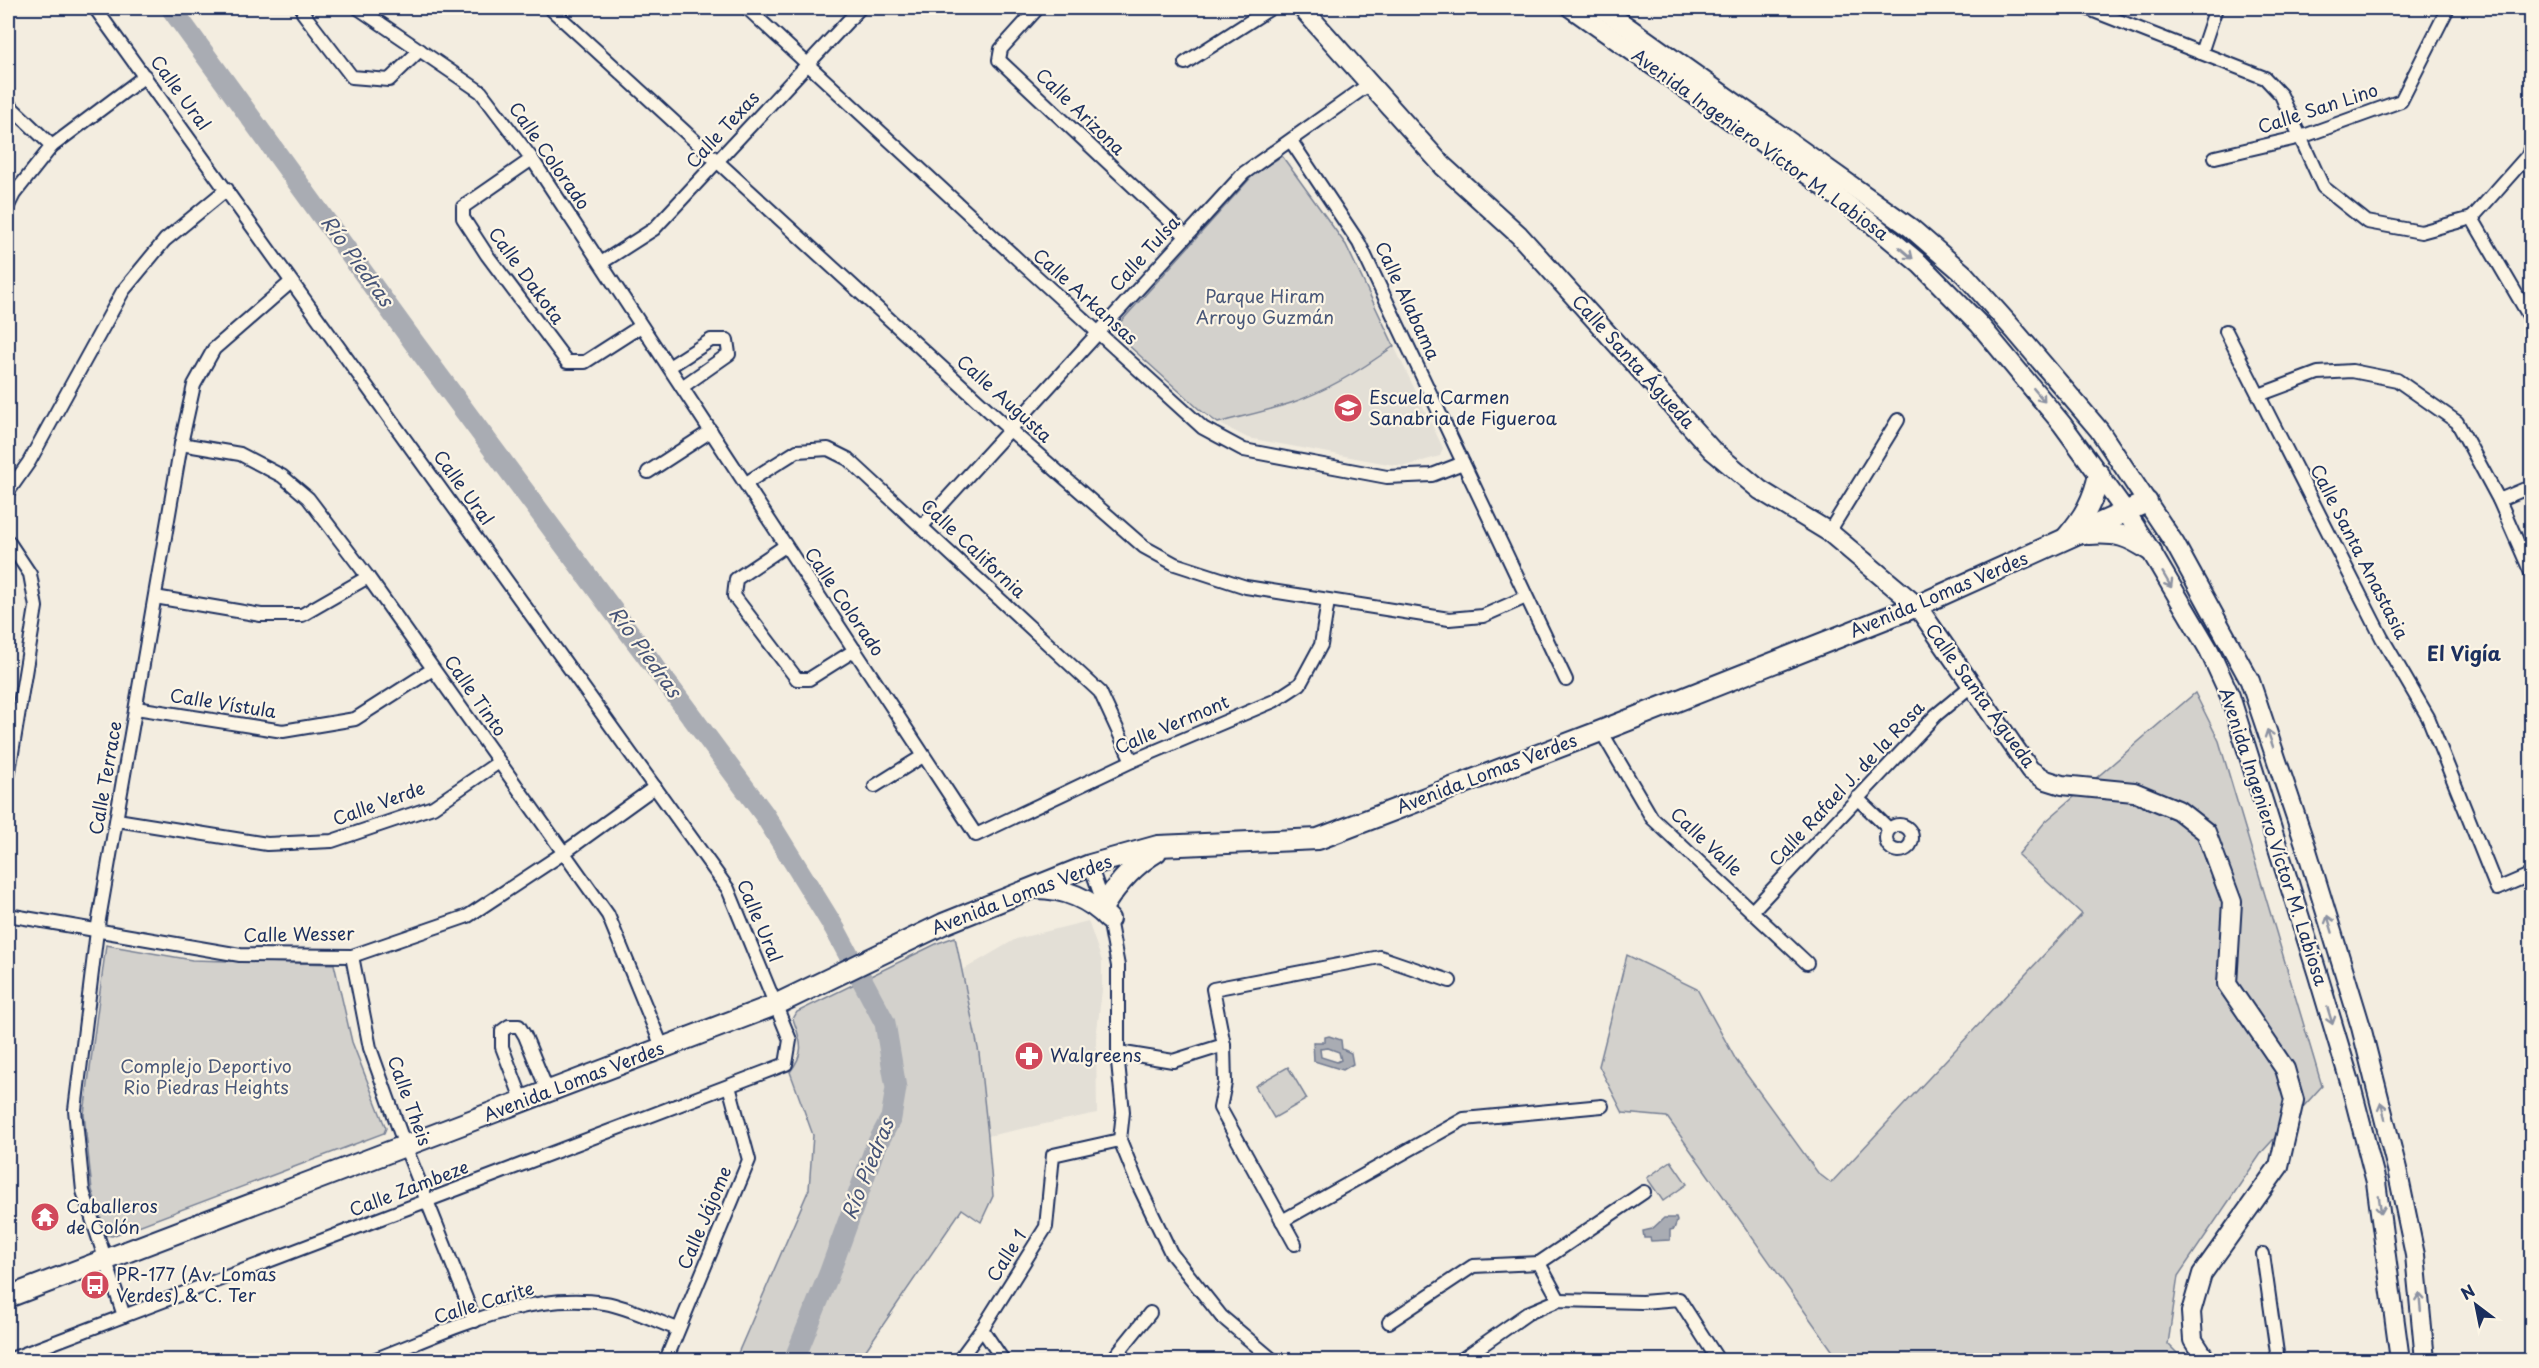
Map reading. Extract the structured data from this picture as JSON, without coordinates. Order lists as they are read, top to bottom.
{
  "streets": {
    "main road": ["Avenida Ingeniero Víctor M. Labiosa", "Calle Santa Águeda", "Avenida Lomas Verdes"],
    "street": [
      "Calle Ural",
      "Calle San Lino",
      "Calle Arizona",
      "Calle Texas",
      "Calle Colorado",
      "Calle Tulsa",
      "Calle Dakota",
      "Calle Arkansas",
      "Calle Alabama",
      "Calle Augusta",
      "Calle California",
      "Calle Santa Anastasia",
      "Calle Tinto",
      "Calle Vístula",
      "Calle Vermont",
      "Calle Terrace",
      "Calle Rafael J. de la Rosa",
      "Calle Verde",
      "Calle Valle",
      "Calle Wesser",
      "Calle Theis",
      "Calle Zambeze",
      "Calle Jájome",
      "Calle 1",
      "Calle Carite"
    ]
  },
  "crossings": [
    ["Calle Ural", "Avenida Lomas Verdes"],
    ["Calle Ural", "Calle Terrace"],
    ["Calle Ural", "Calle Wesser"],
    ["Calle Ural", "Calle Zambeze"],
    ["Calle Arizona", "Calle Tulsa"],
    ["Calle Texas", "Calle Colorado"],
    ["Calle Texas", "Calle Arkansas"],
    ["Calle Texas", "Calle Augusta"],
    ["Avenida Ingeniero Víctor M. Labiosa", "Avenida Lomas Verdes"],
    ["Calle Colorado", "Calle Dakota"],
    ["Calle Colorado", "Calle California"],
    ["Calle Colorado", "Calle Vermont"],
    ["Calle Tulsa", "Calle Arkansas"],
    ["Calle Tulsa", "Calle Alabama"],
    ["Calle Tulsa", "Calle Santa Águeda"],
    ["Calle Tulsa", "Calle Augusta"],
    ["Calle Tulsa", "Calle California"],
    ["Calle Arkansas", "Calle Alabama"],
    ["Calle Alabama", "Calle Augusta"],
    ["Calle Santa Águeda", "Avenida Lomas Verdes"],
    ["Calle Santa Águeda", "Calle Rafael J. de la Rosa"],
    ["Calle Augusta", "Calle Vermont"],
    ["Calle California", "Calle Vermont"],
    ["Avenida Lomas Verdes", "Calle Tinto"],
    ["Avenida Lomas Verdes", "Calle Terrace"],
    ["Avenida Lomas Verdes", "Calle Valle"],
    ["Avenida Lomas Verdes", "Calle Theis"],
    ["Calle Tinto", "Calle Vístula"],
    ["Calle Tinto", "Calle Terrace"],
    ["Calle Tinto", "Calle Verde"],
    ["Calle Tinto", "Calle Wesser"],
    ["Calle Vístula", "Calle Terrace"],
    ["Calle Terrace", "Calle Verde"],
    ["Calle Terrace", "Calle Wesser"],
    ["Calle Terrace", "Calle Zambeze"],
    ["Calle Rafael J. de la Rosa", "Calle Valle"],
    ["Calle Wesser", "Calle Theis"],
    ["Calle Theis", "Calle Zambeze"],
    ["Calle Theis", "Calle Carite"],
    ["Calle Zambeze", "Calle Jájome"],
    ["Calle Jájome", "Calle Carite"]
  ],
  "districts": ["El Vigía"],
  "water": ["Río Piedras"],
  "parks": ["Parque Hiram Arroyo Guzmán", "Complejo Deportivo Rio Piedras Heights"],
  "places": {
    "school or university": ["Escuela Carmen Sanabria de Figueroa"],
    "pharmacy": ["Walgreens"],
    "temple": ["Caballeros de Colón"],
    "bus stop": ["PR-177 (Av. Lomas Verdes) & C. Ter"]
  },
  "north": "top left"
}
